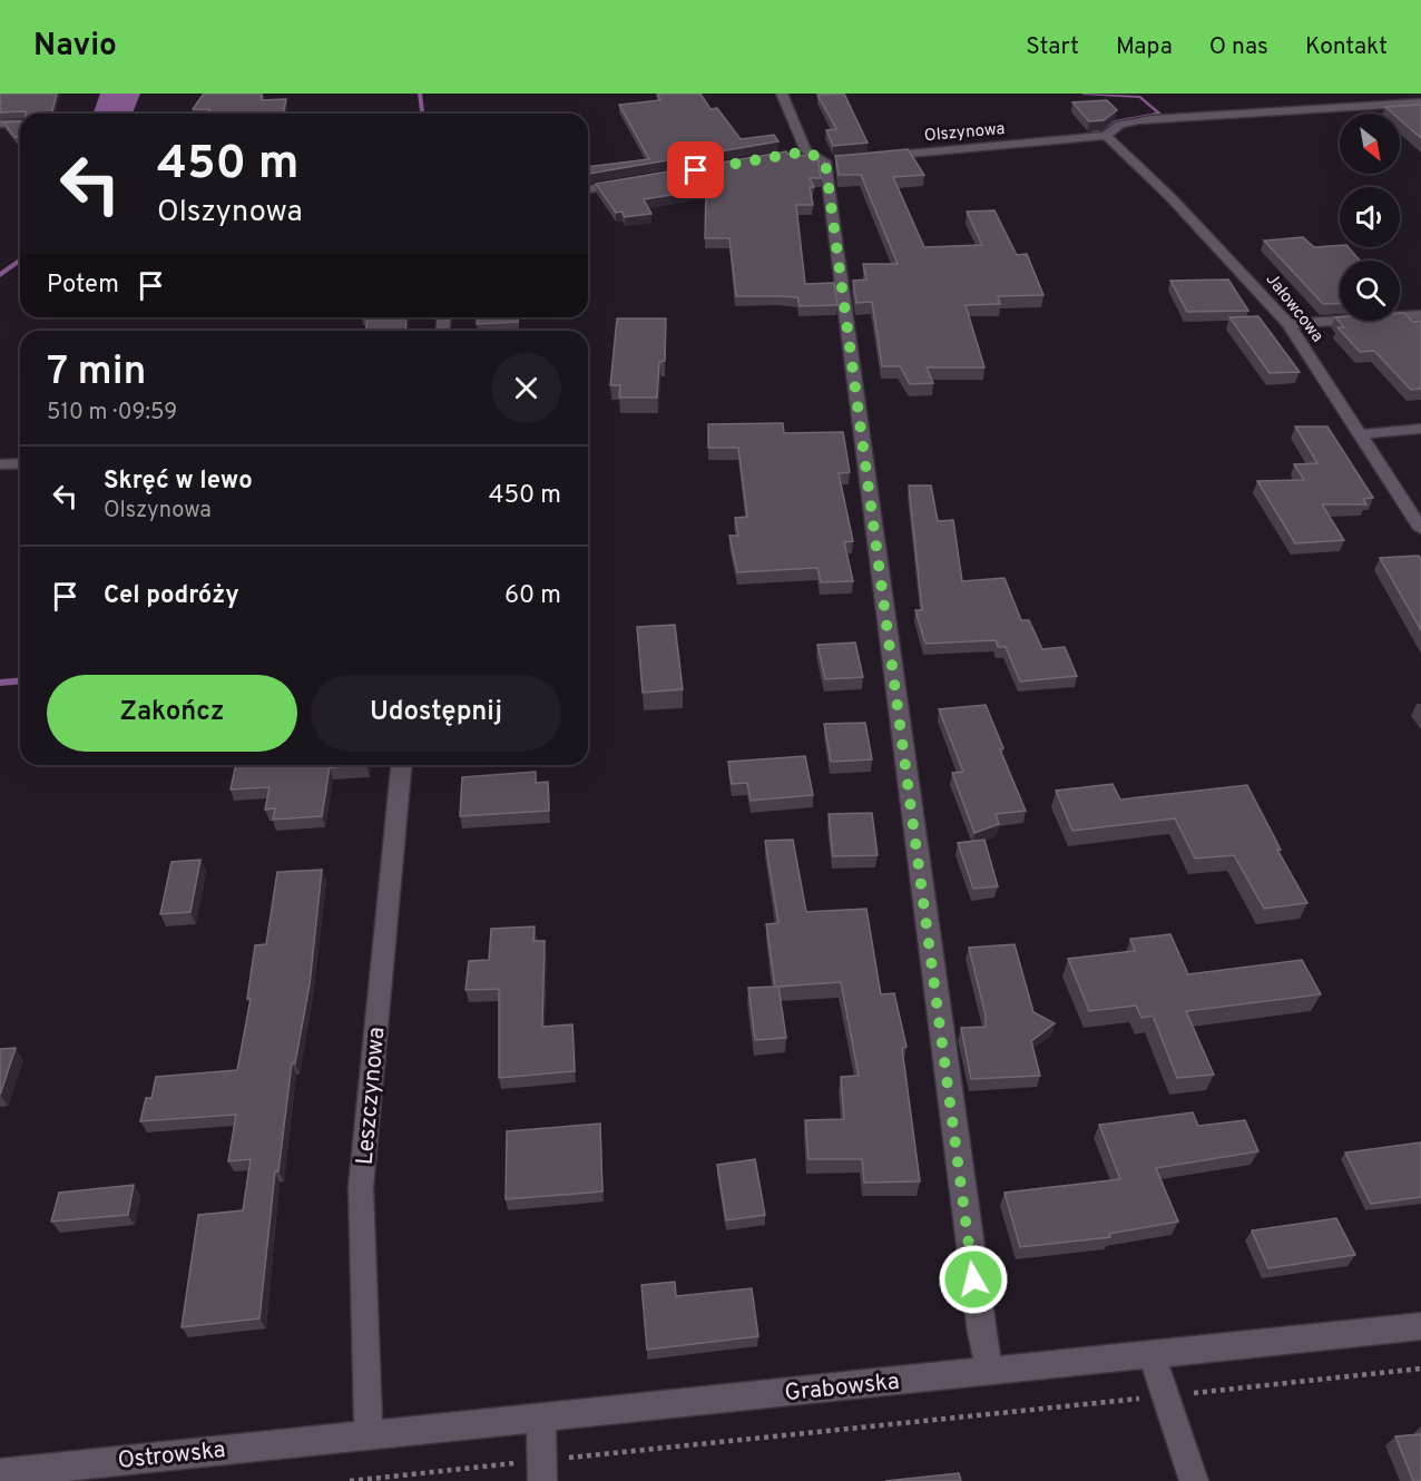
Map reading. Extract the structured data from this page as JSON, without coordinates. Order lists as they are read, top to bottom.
{
  "streets": {
    "street": [
      "Olszynowa",
      "Jałowcowa",
      "Leszczynowa",
      "Grabowska",
      "Ostrowska"
    ]
  },
  "crossings": [
    ["Olszynowa", "Jałowcowa"],
    ["Leszczynowa", "Grabowska"],
    ["Grabowska", "Ostrowska"]
  ],
  "north": "bottom right",
  "page": {
    "header": "Navio",
    "nav": [
      "Start",
      "Mapa",
      "O nas",
      "Kontakt"
    ],
    "turn": ["450 m", "Olszynowa"],
    "then": "Potem",
    "heading": ["7 min", "510 m · 09:59"],
    "list": [
      {
        "name": "Skręć w lewo",
        "note": "Olszynowa",
        "value": "450 m"
      },
      {
        "name": "Cel podróży",
        "value": "60 m"
      }
    ],
    "buttons": ["Zakończ", "Udostępnij"]
  }
}
